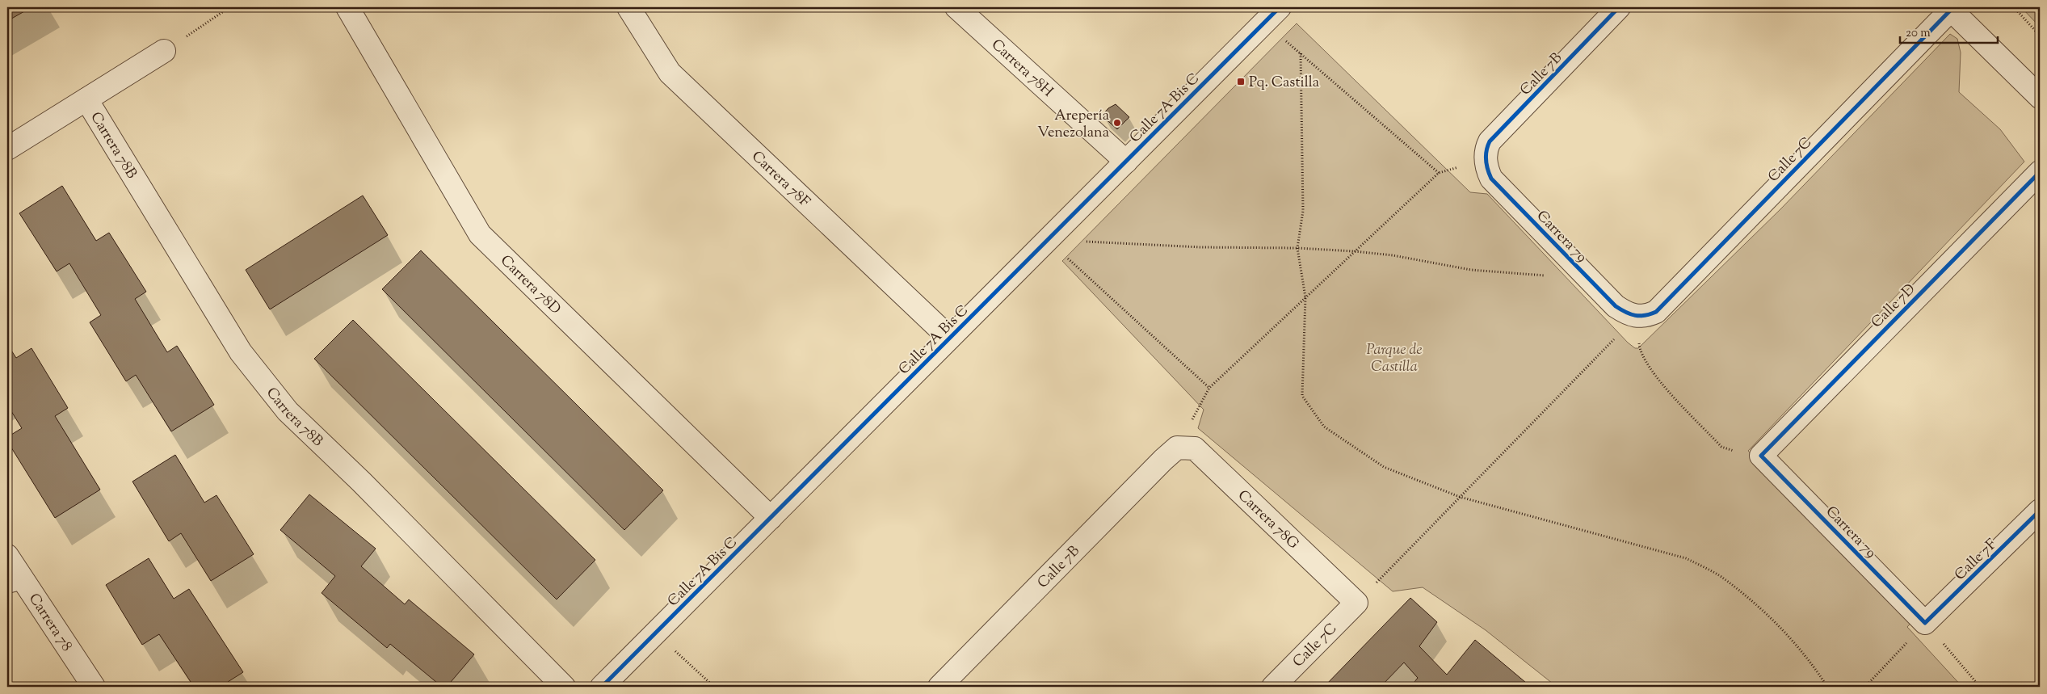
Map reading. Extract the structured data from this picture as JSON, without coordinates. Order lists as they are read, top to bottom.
{
  "streets": {
    "street": [
      "Carrera 78H",
      "Calle 7B",
      "Calle 7A Bis C",
      "Carrera 78B",
      "Calle 7C",
      "Carrera 78F",
      "Carrera 79",
      "Carrera 78D",
      "Calle 7D",
      "Carrera 78G",
      "Calle 7F",
      "Carrera 78"
    ]
  },
  "crossings": [
    ["Carrera 78H", "Calle 7A Bis C"],
    ["Calle 7B", "Carrera 79"],
    ["Calle 7B", "Carrera 78G"],
    ["Calle 7A Bis C", "Carrera 78F"],
    ["Calle 7A Bis C", "Carrera 78D"],
    ["Calle 7C", "Carrera 79"],
    ["Calle 7C", "Carrera 78G"],
    ["Carrera 79", "Calle 7D"],
    ["Carrera 79", "Calle 7F"]
  ],
  "parks": ["Parque de Castilla"],
  "places": {
    "transit": ["Pq. Castilla"],
    "other": ["Arepería Venezolana"]
  },
  "scale_bar": "20 m"
}
